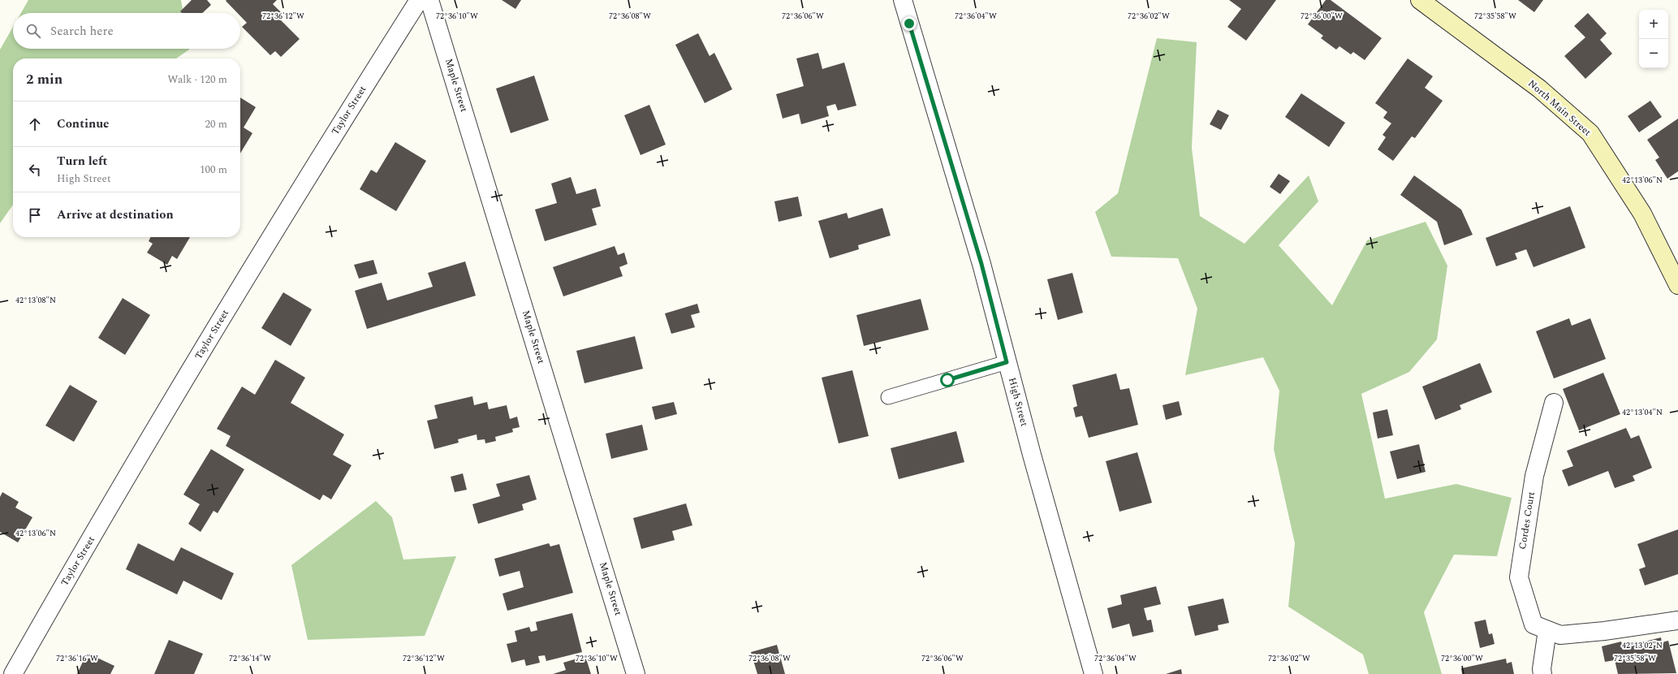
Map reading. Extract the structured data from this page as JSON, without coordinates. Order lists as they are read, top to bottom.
{
  "streets": {
    "main road": ["North Main Street"],
    "street": [
      "Maple Street",
      "Taylor Street",
      "High Street",
      "Cordes Court"
    ]
  },
  "page": {
    "map_buttons": ["+", "−"],
    "search": "Search here",
    "heading": ["2 min", "Walk · 120 m"],
    "list": [
      ["Continue", "20 m"],
      ["Turn left", "High Street", "100 m"],
      "Arrive at destination"
    ]
  },
  "coordinates": [
    "72°36'12\"W",
    "72°36'10\"W",
    "72°36'08\"W",
    "72°36'06\"W",
    "72°36'04\"W",
    "72°36'02\"W",
    "72°36'00\"W",
    "72°35'58\"W",
    "42°13'06\"N",
    "42°13'08\"N",
    "42°13'04\"N",
    "42°13'02\"N",
    "72°36'16\"W",
    "72°36'14\"W"
  ]
}
